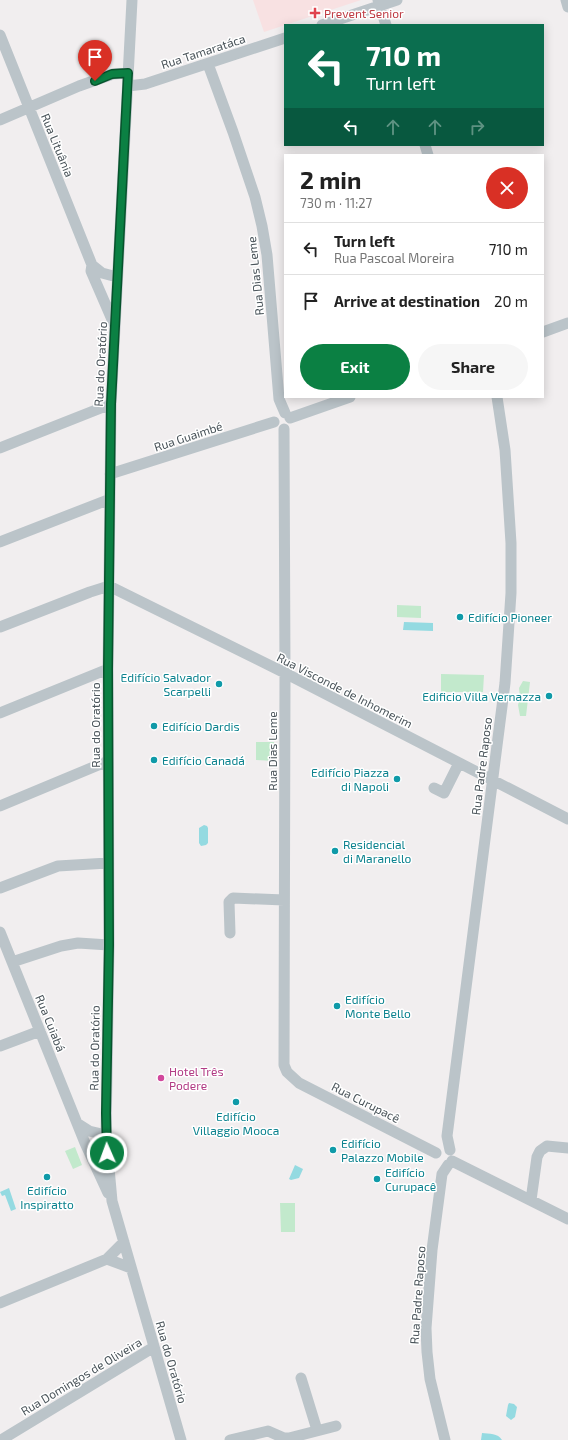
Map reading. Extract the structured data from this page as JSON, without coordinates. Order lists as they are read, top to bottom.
{
  "streets": {
    "street": [
      "Rua Tamaratáca",
      "Rua Lituânia",
      "Rua Dias Leme",
      "Rua do Oratório",
      "Rua Guaimbé",
      "Rua Visconde de Inhomerim",
      "Rua Padre Raposo",
      "Rua Cuiabá",
      "Rua Curupacê",
      "Rua Domingos de Oliveira"
    ]
  },
  "crossings": [
    ["Rua Tamaratáca", "Rua Dias Leme"],
    ["Rua Tamaratáca", "Rua do Oratório"],
    ["Rua Lituânia", "Rua do Oratório"],
    ["Rua Dias Leme", "Rua Guaimbé"],
    ["Rua Dias Leme", "Rua Visconde de Inhomerim"],
    ["Rua Dias Leme", "Rua Curupacê"],
    ["Rua do Oratório", "Rua Guaimbé"],
    ["Rua do Oratório", "Rua Visconde de Inhomerim"],
    ["Rua do Oratório", "Rua Cuiabá"],
    ["Rua do Oratório", "Rua Domingos de Oliveira"],
    ["Rua Visconde de Inhomerim", "Rua Padre Raposo"],
    ["Rua Padre Raposo", "Rua Curupacê"]
  ],
  "places": {
    "health": ["Prevent Senior"],
    "other": [
      "Edifício Pioneer",
      "Edifício Salvador Scarpelli",
      "Edificio Villa Vernazza",
      "Edifício Dardis",
      "Edifício Canadá",
      "Edifício Piazza di Napoli",
      "Residencial di Maranello",
      "Edifício Monte Bello",
      "Hotel Três Podere",
      "Edifício Villaggio Mooca",
      "Edifício Palazzo Mobile",
      "Edifício Inspiratto",
      "Edifício Curupacê"
    ]
  },
  "page": {
    "turn": ["710 m", "Turn left"],
    "heading": ["2 min", "730 m · 11:27"],
    "list": [
      {
        "name": "Turn left",
        "note": "Rua Pascoal Moreira",
        "value": "710 m"
      },
      {
        "name": "Arrive at destination",
        "value": "20 m"
      }
    ],
    "buttons": ["Exit", "Share"]
  }
}
